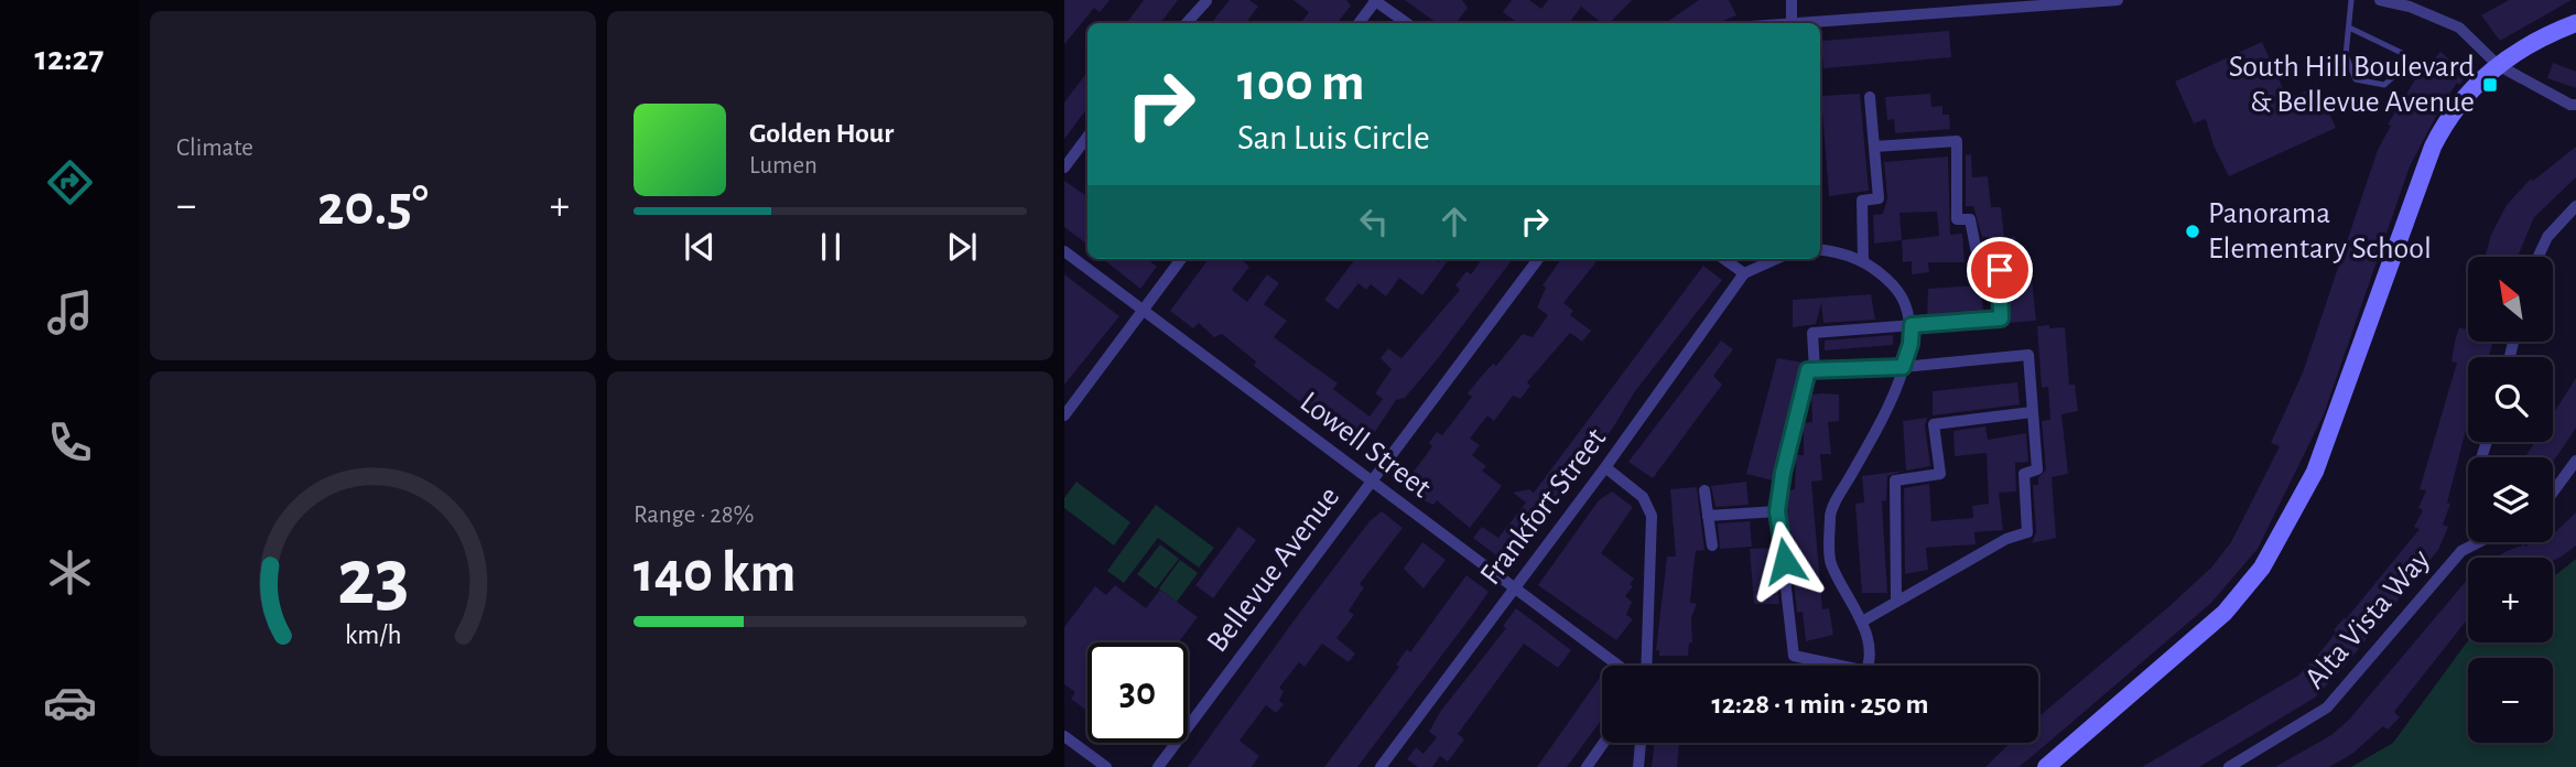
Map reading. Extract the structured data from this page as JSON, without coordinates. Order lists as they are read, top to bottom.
{
  "streets": {
    "street": [
      "Lowell Street",
      "Frankfort Street",
      "Bellevue Avenue",
      "Alta Vista Way"
    ]
  },
  "crossings": [
    ["Lowell Street", "Frankfort Street"],
    ["Lowell Street", "Bellevue Avenue"]
  ],
  "places": {
    "transit": ["South Hill Boulevard & Bellevue Avenue"],
    "other": ["Panorama Elementary School"]
  },
  "north": "top left",
  "page": {
    "tabs": "12:27",
    "tile": [
      "Climate",
      ["Range · 28%", "140 km"]
    ],
    "turn": ["100 m", "San Luis Circle"],
    "song": ["Golden Hour", "Lumen"],
    "heat": ["−", "20.5°", "+"],
    "map_buttons": ["+", "−"],
    "limit": "30",
    "trip": "12:28 · 1 min · 250 m",
    "gauge": ["23", "km/h"]
  }
}
